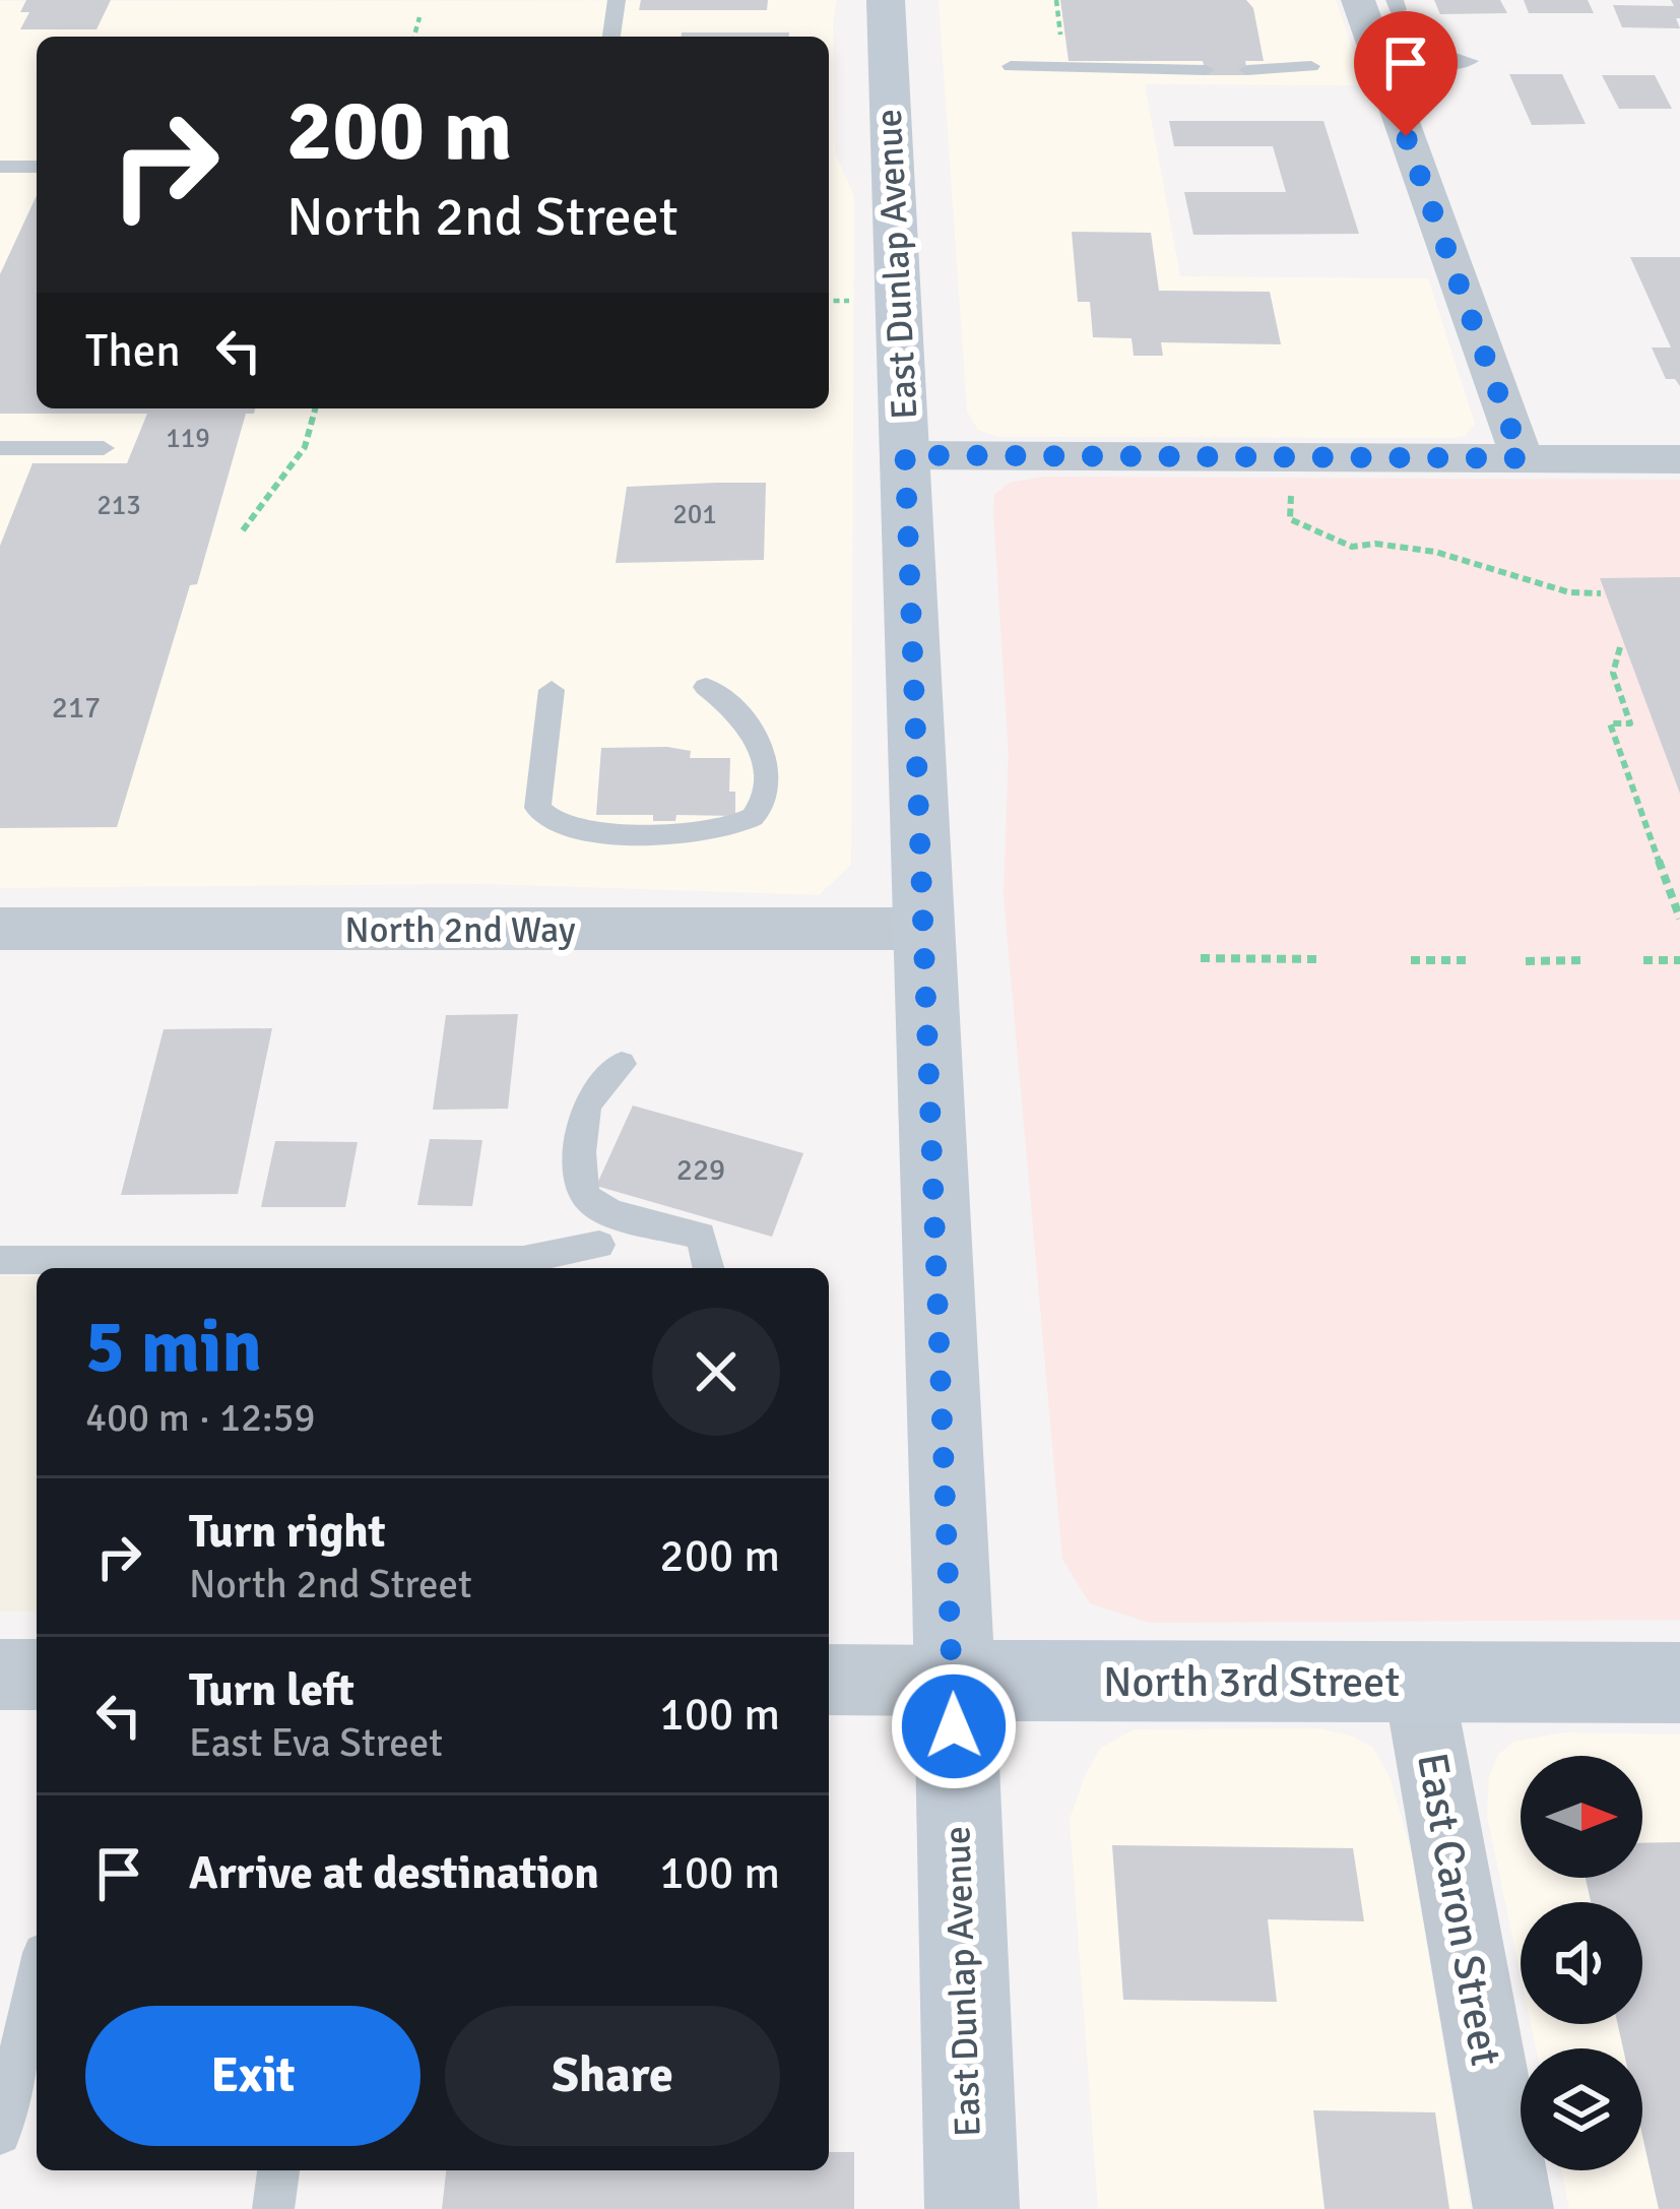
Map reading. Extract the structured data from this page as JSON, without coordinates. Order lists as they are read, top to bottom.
{
  "streets": {
    "main road": ["East Dunlap Avenue", "North 3rd Street"],
    "street": ["North 2nd Way", "East Caron Street"]
  },
  "crossings": [
    ["East Dunlap Avenue", "North 2nd Way"],
    ["East Dunlap Avenue", "North 3rd Street"],
    ["North 3rd Street", "East Caron Street"]
  ],
  "house_numbers": [
    "119",
    "213",
    "201",
    "217",
    "229"
  ],
  "north": "right",
  "page": {
    "turn": ["200 m", "North 2nd Street"],
    "then": "Then",
    "heading": ["5 min", "400 m · 12:59"],
    "list": [
      {
        "name": "Turn right",
        "note": "North 2nd Street",
        "value": "200 m"
      },
      {
        "name": "Turn left",
        "note": "East Eva Street",
        "value": "100 m"
      },
      {
        "name": "Arrive at destination",
        "value": "100 m"
      }
    ],
    "buttons": ["Exit", "Share"]
  }
}
